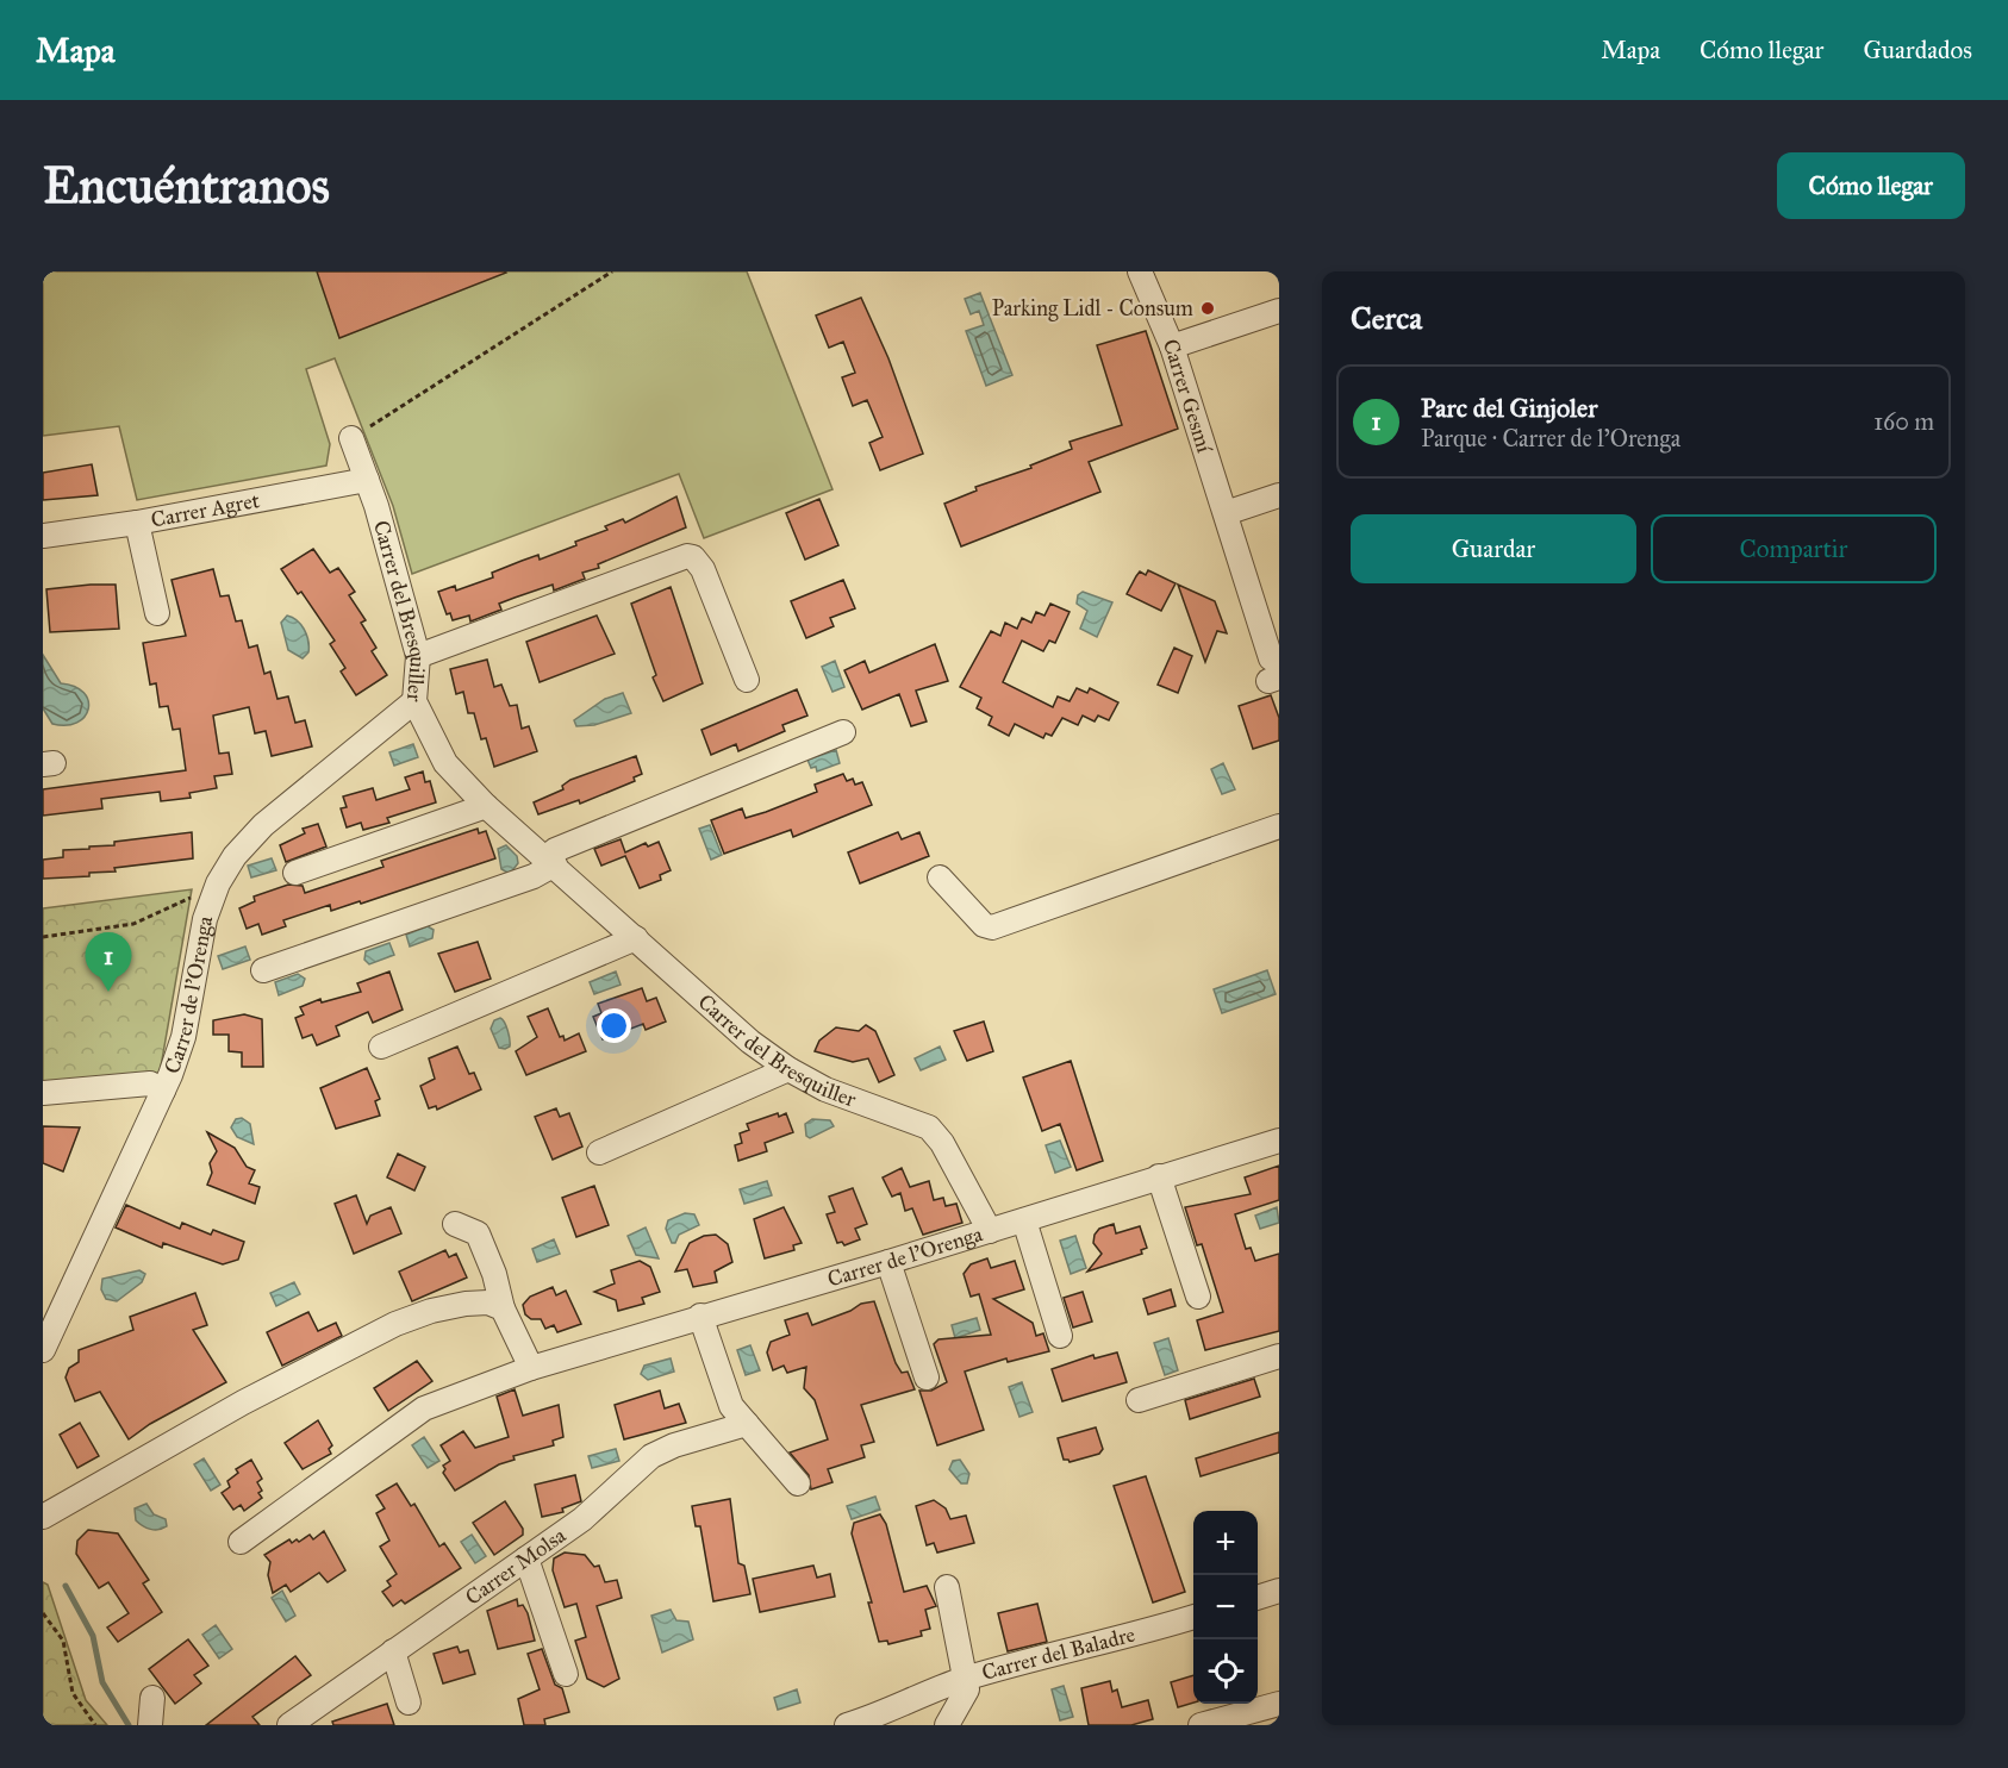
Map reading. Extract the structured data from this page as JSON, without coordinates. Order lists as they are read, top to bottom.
{
  "streets": {
    "street": [
      "Carrer Gesmí",
      "Carrer Agret",
      "Carrer del Bresquiller",
      "Carrer de l'Orenga",
      "Carrer Molsa",
      "Carrer del Baladre"
    ]
  },
  "crossings": [
    ["Carrer Agret", "Carrer del Bresquiller"],
    ["Carrer del Bresquiller", "Carrer de l'Orenga"]
  ],
  "places": ["Parking Lidl - Consum"],
  "page": {
    "header": "Mapa",
    "nav": ["Mapa", "Cómo llegar", "Guardados"],
    "buttons": [
      "Cómo llegar",
      ["Guardar", "Compartir"]
    ],
    "title": "Encuéntranos",
    "heading": "Cerca",
    "list": [
      {
        "mark": "1",
        "name": "Parc del Ginjoler",
        "note": "Parque · Carrer de l'Orenga",
        "value": "160 m"
      }
    ],
    "pins": "1",
    "map_buttons": ["+", "−"]
  }
}
